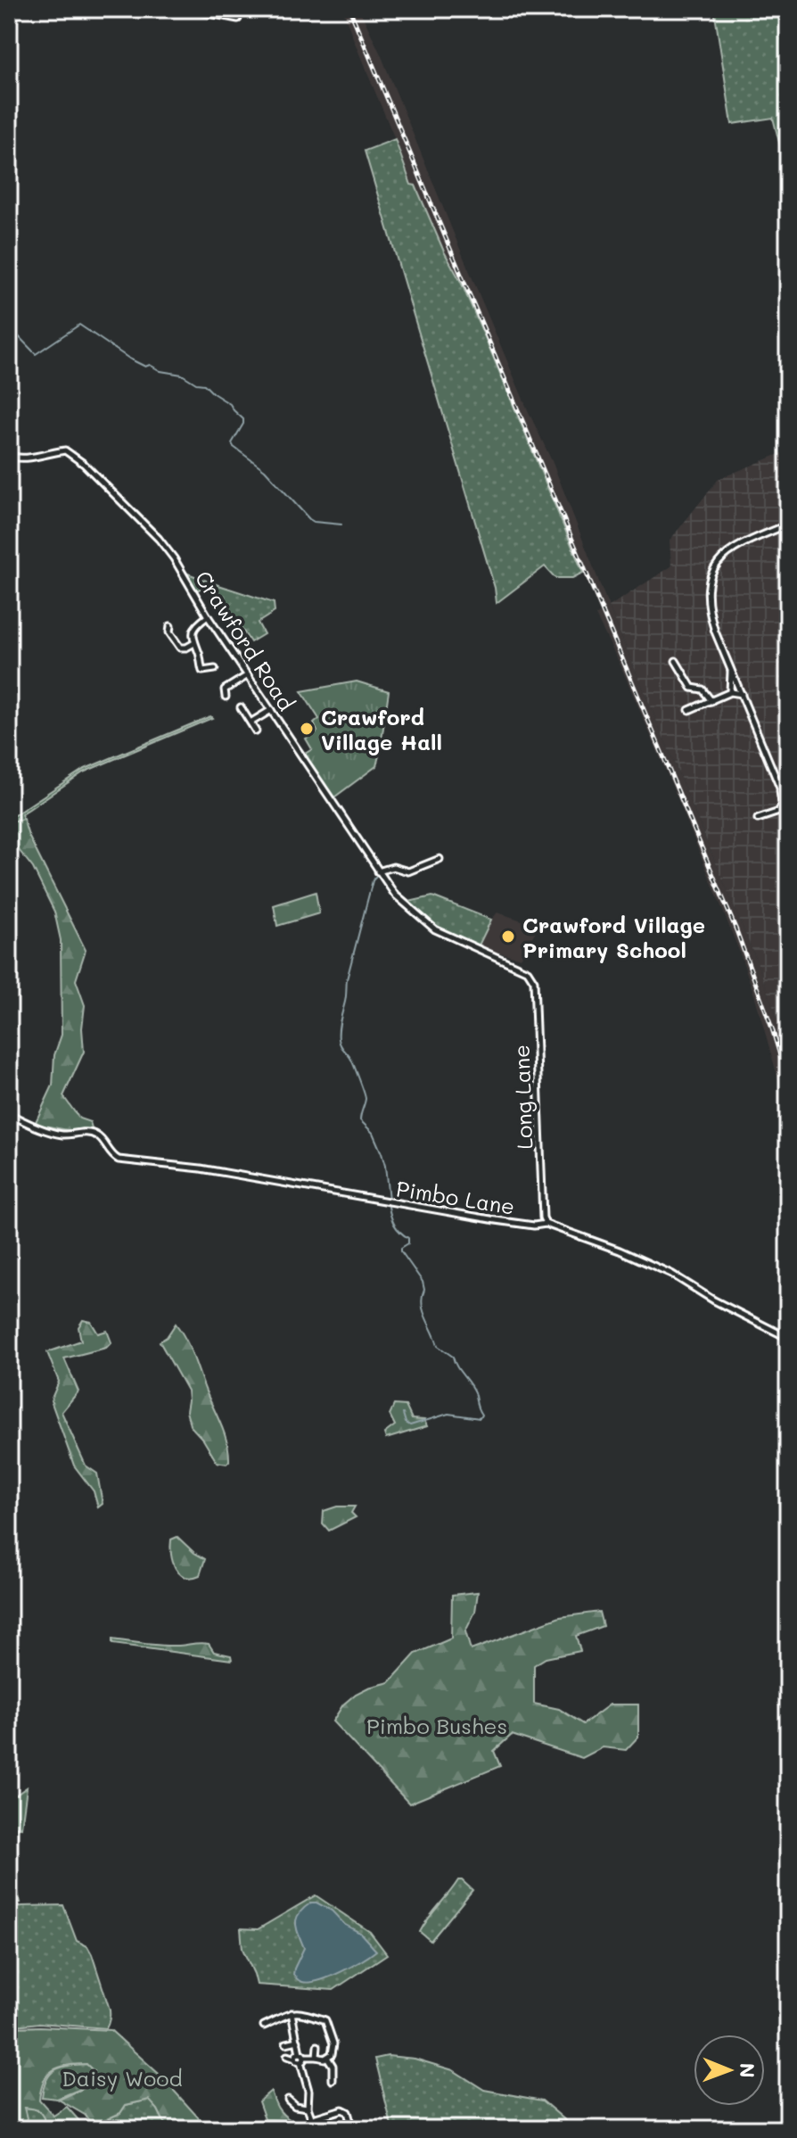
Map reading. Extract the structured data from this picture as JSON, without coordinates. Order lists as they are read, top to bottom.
{
  "streets": {
    "street": ["Crawford Road", "Long Lane", "Pimbo Lane"]
  },
  "crossings": [
    ["Crawford Road", "Long Lane"],
    ["Long Lane", "Pimbo Lane"]
  ],
  "parks": ["Pimbo Bushes", "Daisy Wood"],
  "places": ["Crawford Village Hall", "Crawford Village Primary School"],
  "north": "right"
}
